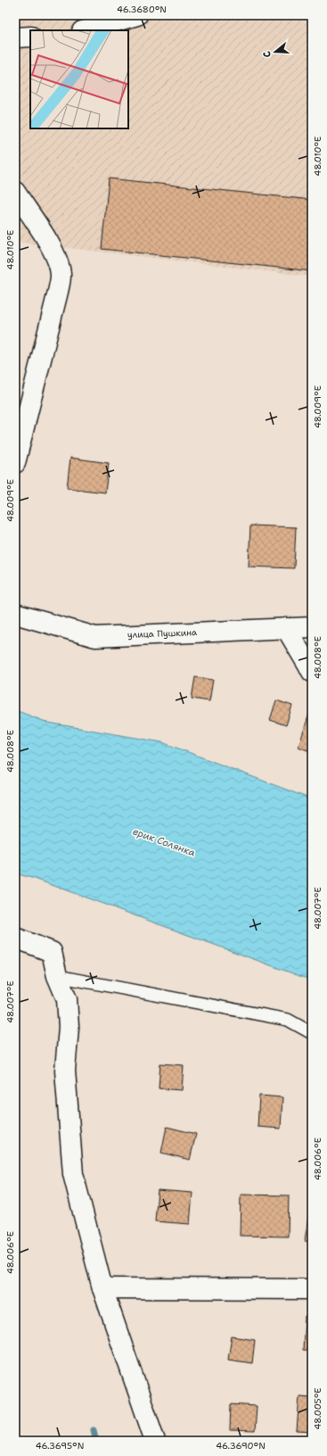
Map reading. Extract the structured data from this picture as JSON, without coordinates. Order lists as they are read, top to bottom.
{
  "streets": {
    "street": ["улица Пушкина"]
  },
  "water": ["ерик Солянка"],
  "north": "left",
  "coordinates": [
    "46.3680°N",
    "48.010°E",
    "48.009°E",
    "48.008°E",
    "48.007°E",
    "48.006°E",
    "48.005°E",
    "46.3695°N",
    "46.3690°N"
  ]
}
